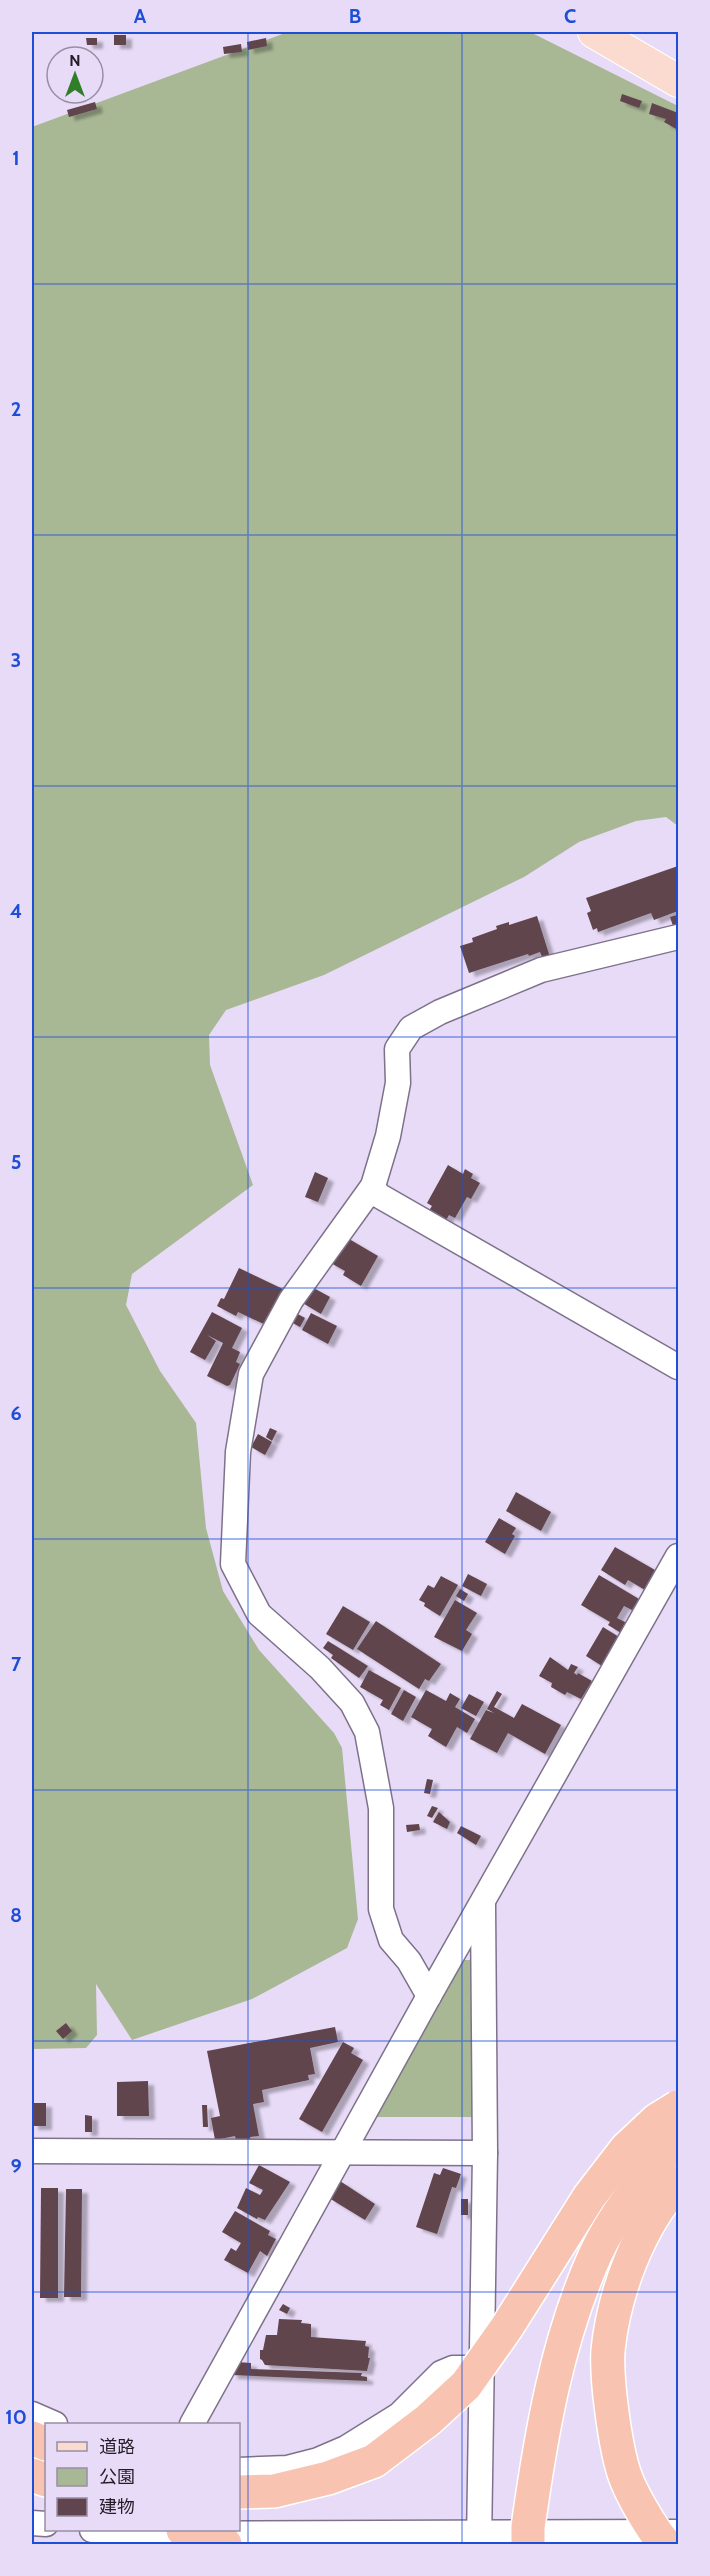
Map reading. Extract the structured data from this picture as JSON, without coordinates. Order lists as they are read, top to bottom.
{
  "legend": ["道路", "公園", "建物"],
  "north": "top",
  "grid": {
    "columns": ["A", "B", "C"],
    "rows": [
      "1",
      "2",
      "3",
      "4",
      "5",
      "6",
      "7",
      "8",
      "9",
      "10"
    ]
  }
}
